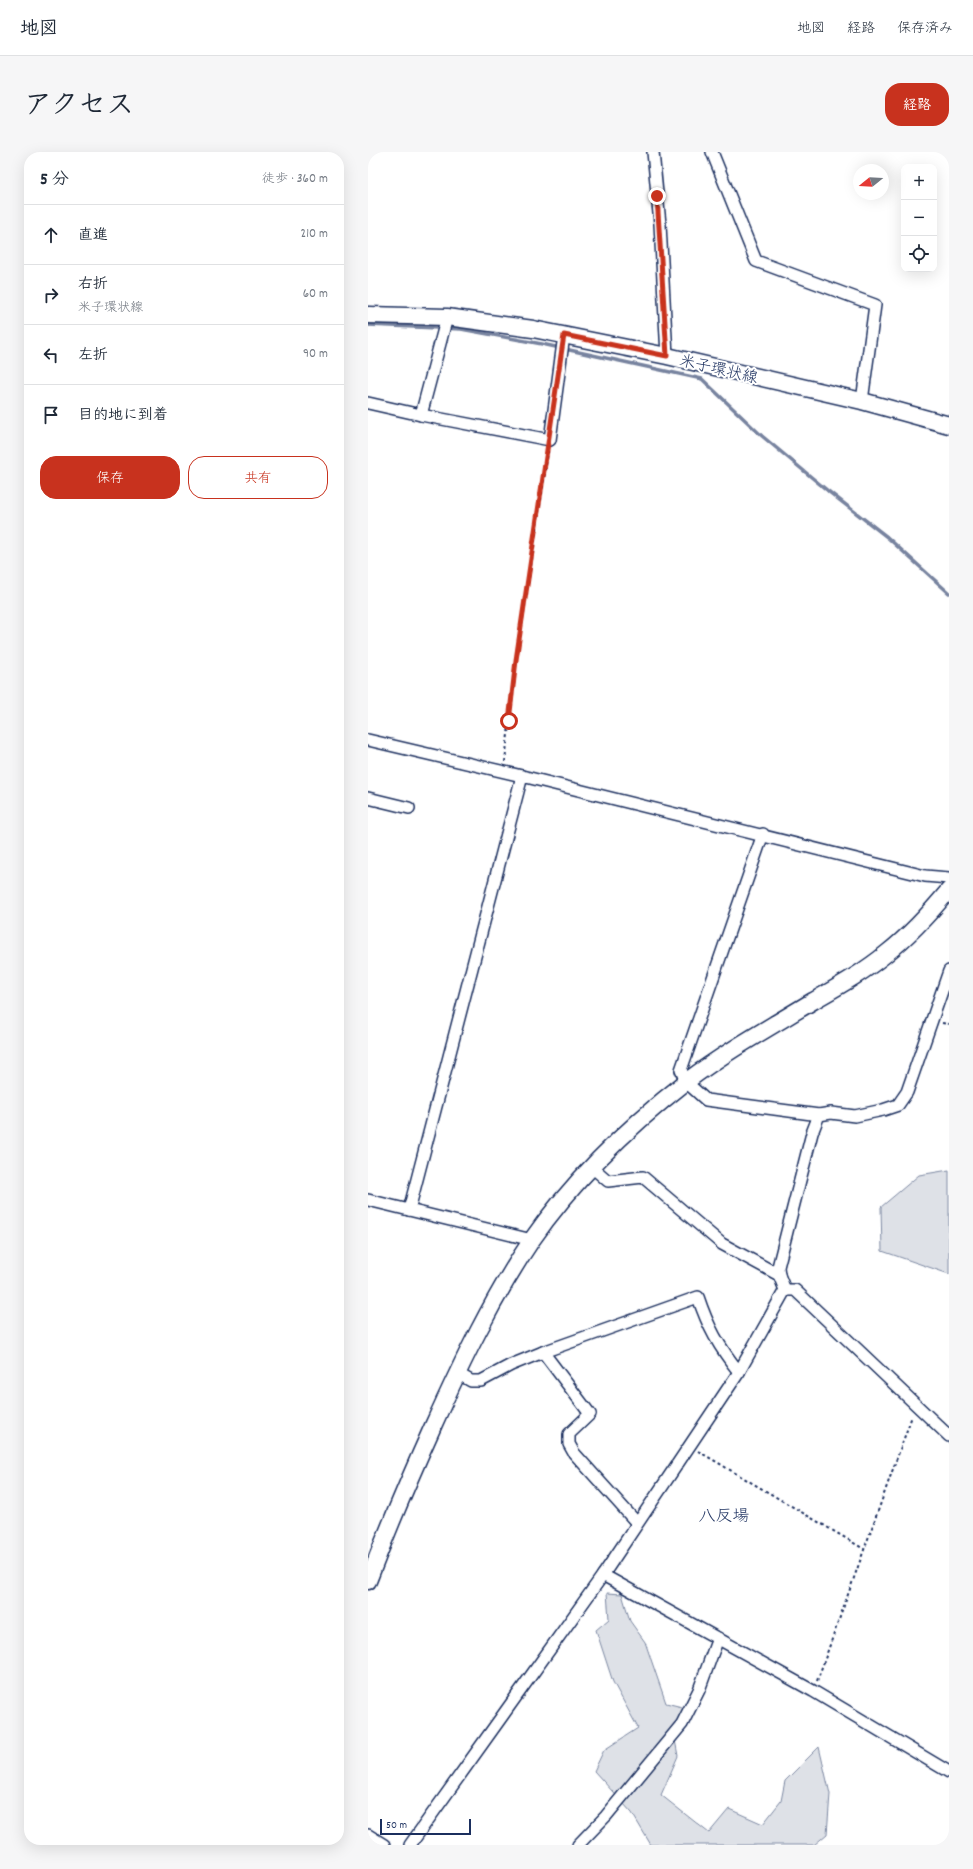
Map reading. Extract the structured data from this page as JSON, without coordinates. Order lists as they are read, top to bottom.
{
  "streets": {
    "street": ["米子環状線"]
  },
  "districts": ["八反場"],
  "scale_bar": "50 m",
  "north": "left",
  "page": {
    "header": "地図",
    "nav": ["地図", "経路", "保存済み"],
    "title": "アクセス",
    "buttons": [
      "経路",
      ["保存", "共有"]
    ],
    "heading": ["5 分", "徒歩 · 360 m"],
    "map_buttons": ["+", "−"],
    "list": [
      ["直進", "210 m"],
      ["右折", "米子環状線", "60 m"],
      ["左折", "90 m"],
      "目的地に到着"
    ],
    "scale": "50 m"
  }
}
